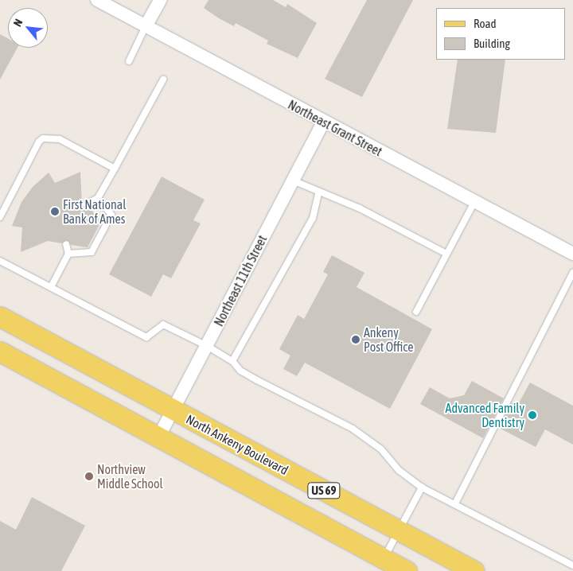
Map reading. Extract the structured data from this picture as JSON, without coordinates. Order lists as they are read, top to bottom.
{
  "streets": {
    "main road": ["North Ankeny Boulevard", "US 69"],
    "street": ["Northeast Grant Street", "Northeast 11th Street"]
  },
  "crossings": [
    ["Northeast Grant Street", "Northeast 11th Street"],
    ["Northeast 11th Street", "North Ankeny Boulevard"],
    ["Northeast 11th Street", "US 69"]
  ],
  "places": [
    "First National Bank of Ames",
    "Ankeny Post Office",
    "Advanced Family Dentistry",
    "Northview Middle School"
  ],
  "legend": ["Road", "Building"],
  "north": "top left"
}
